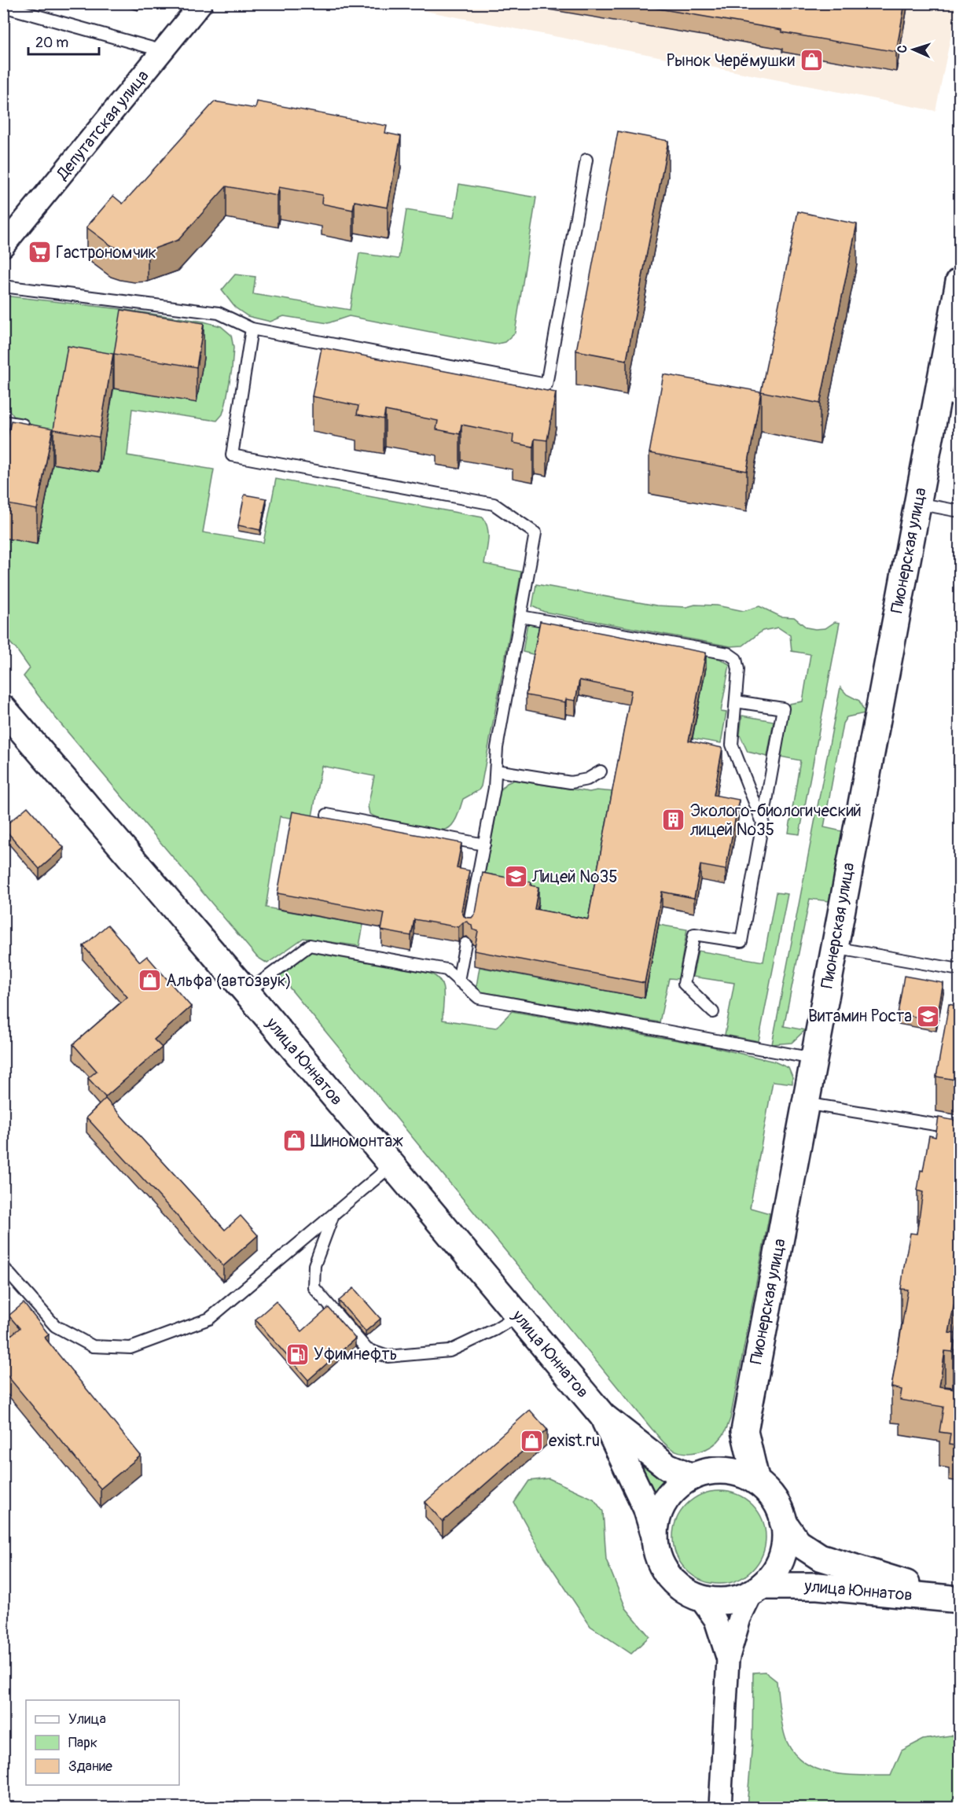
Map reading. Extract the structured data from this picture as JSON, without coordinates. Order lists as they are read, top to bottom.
{
  "streets": {
    "main road": ["Пионерская улица", "улица Юннатов"],
    "street": ["Депутатская улица"]
  },
  "crossings": [
    ["Пионерская улица", "улица Юннатов"]
  ],
  "places": {
    "shop": [
      "Рынок Черёмушки",
      "Альфа (автозвук)",
      "Шиномонтаж",
      "exist.ru"
    ],
    "supermarket": ["Гастрономчик"],
    "building": ["Эколого-биологический лицей №35"],
    "school or university": ["Лицей №35", "Витамин Роста"],
    "fuel station": ["Уфимнефть"]
  },
  "legend": ["Улица", "Парк", "Здание"],
  "scale_bar": "20 m",
  "north": "left"
}
